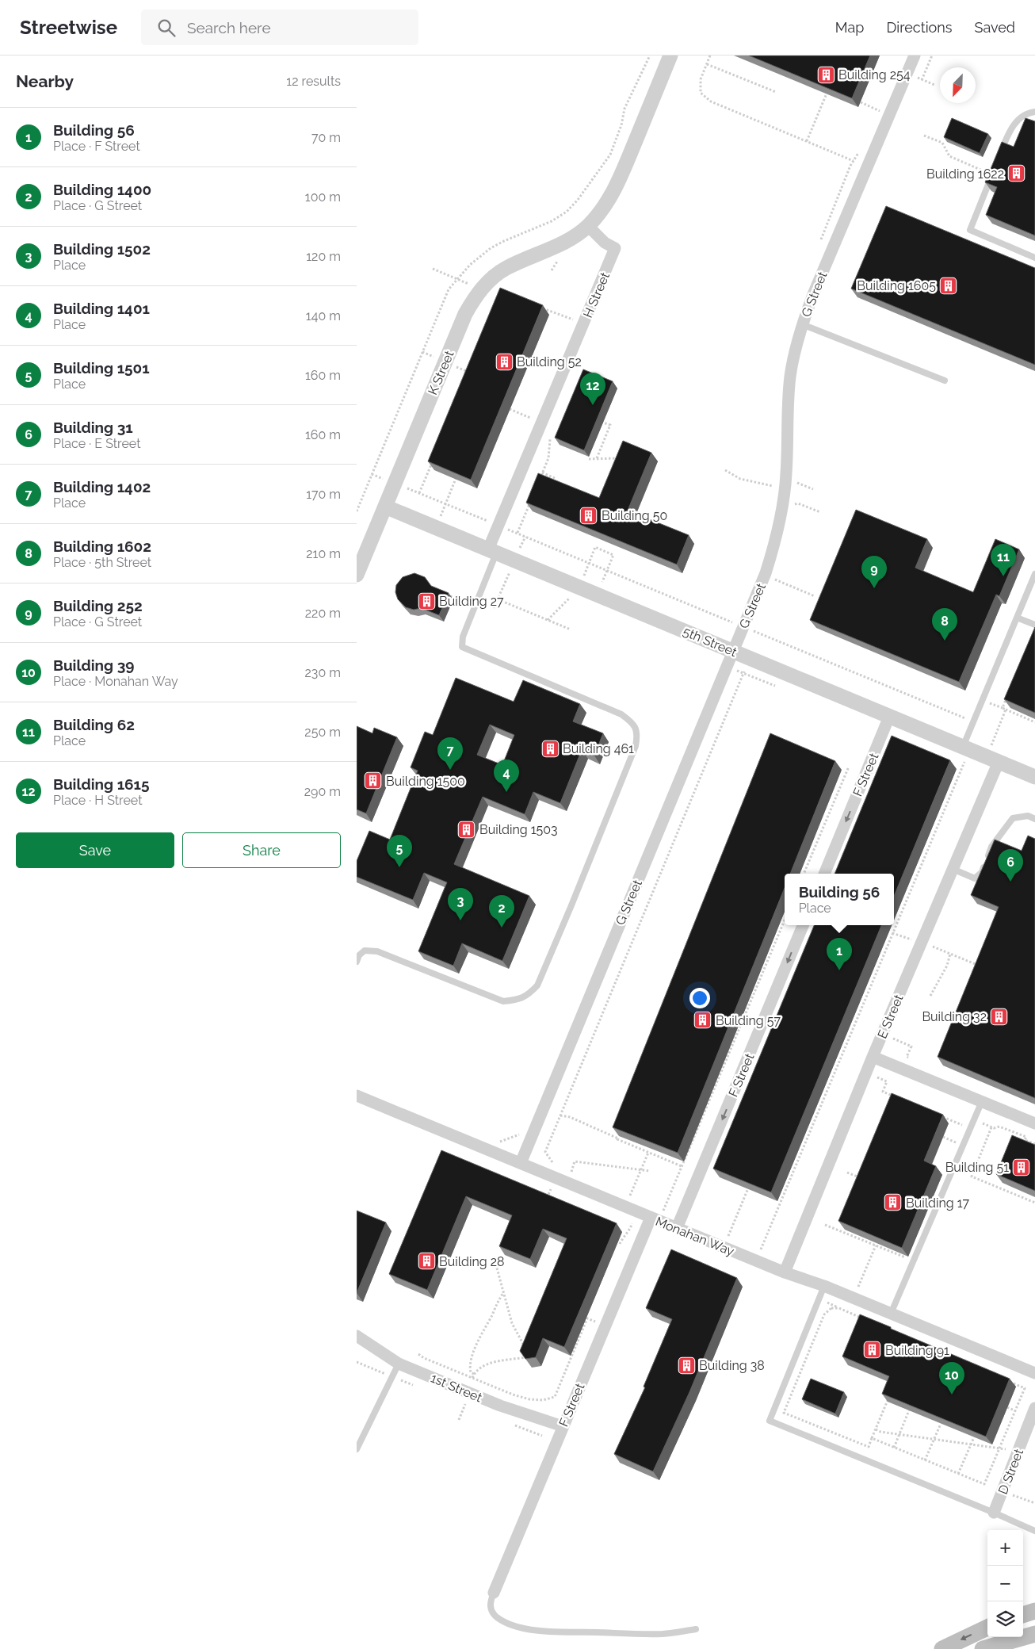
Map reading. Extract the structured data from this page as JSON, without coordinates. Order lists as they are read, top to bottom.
{
  "streets": {
    "street": [
      "G Street",
      "H Street",
      "K Street",
      "5th Street",
      "F Street",
      "E Street",
      "Monahan Way",
      "1st Street",
      "D Street"
    ]
  },
  "crossings": [
    ["G Street", "5th Street"],
    ["G Street", "Monahan Way"],
    ["H Street", "K Street"],
    ["H Street", "5th Street"],
    ["K Street", "5th Street"],
    ["5th Street", "F Street"],
    ["5th Street", "E Street"],
    ["F Street", "Monahan Way"],
    ["F Street", "1st Street"],
    ["E Street", "Monahan Way"]
  ],
  "one_way": ["F Street"],
  "places": {
    "building": [
      "Building 254",
      "Building 1622",
      "Building 1605",
      "Building 52",
      "Building 50",
      "Building 27",
      "Building 461",
      "Building 1500",
      "Building 1503",
      "Building 32",
      "Building 57",
      "Building 51",
      "Building 17",
      "Building 28",
      "Building 91",
      "Building 38"
    ]
  },
  "north": "bottom left",
  "page": {
    "header": "Streetwise",
    "search": "Search here",
    "nav": ["Map", "Directions", "Saved"],
    "heading": ["Nearby", "12 results"],
    "list": [
      {
        "mark": "1",
        "name": "Building 56",
        "note": "Place · F Street",
        "value": "70 m"
      },
      {
        "mark": "2",
        "name": "Building 1400",
        "note": "Place · G Street",
        "value": "100 m"
      },
      {
        "mark": "3",
        "name": "Building 1502",
        "note": "Place",
        "value": "120 m"
      },
      {
        "mark": "4",
        "name": "Building 1401",
        "note": "Place",
        "value": "140 m"
      },
      {
        "mark": "5",
        "name": "Building 1501",
        "note": "Place",
        "value": "160 m"
      },
      {
        "mark": "6",
        "name": "Building 31",
        "note": "Place · E Street",
        "value": "160 m"
      },
      {
        "mark": "7",
        "name": "Building 1402",
        "note": "Place",
        "value": "170 m"
      },
      {
        "mark": "8",
        "name": "Building 1602",
        "note": "Place · 5th Street",
        "value": "210 m"
      },
      {
        "mark": "9",
        "name": "Building 252",
        "note": "Place · G Street",
        "value": "220 m"
      },
      {
        "mark": "10",
        "name": "Building 39",
        "note": "Place · Monahan Way",
        "value": "230 m"
      },
      {
        "mark": "11",
        "name": "Building 62",
        "note": "Place",
        "value": "250 m"
      },
      {
        "mark": "12",
        "name": "Building 1615",
        "note": "Place · H Street",
        "value": "290 m"
      }
    ],
    "pins": [
      "12",
      "11",
      "9",
      "8",
      "7",
      "4",
      "5",
      "6",
      "3",
      "2",
      "1",
      "10"
    ],
    "buttons": ["Save", "Share"],
    "popup": ["Building 56", "Place"],
    "map_buttons": ["+", "−"]
  }
}
